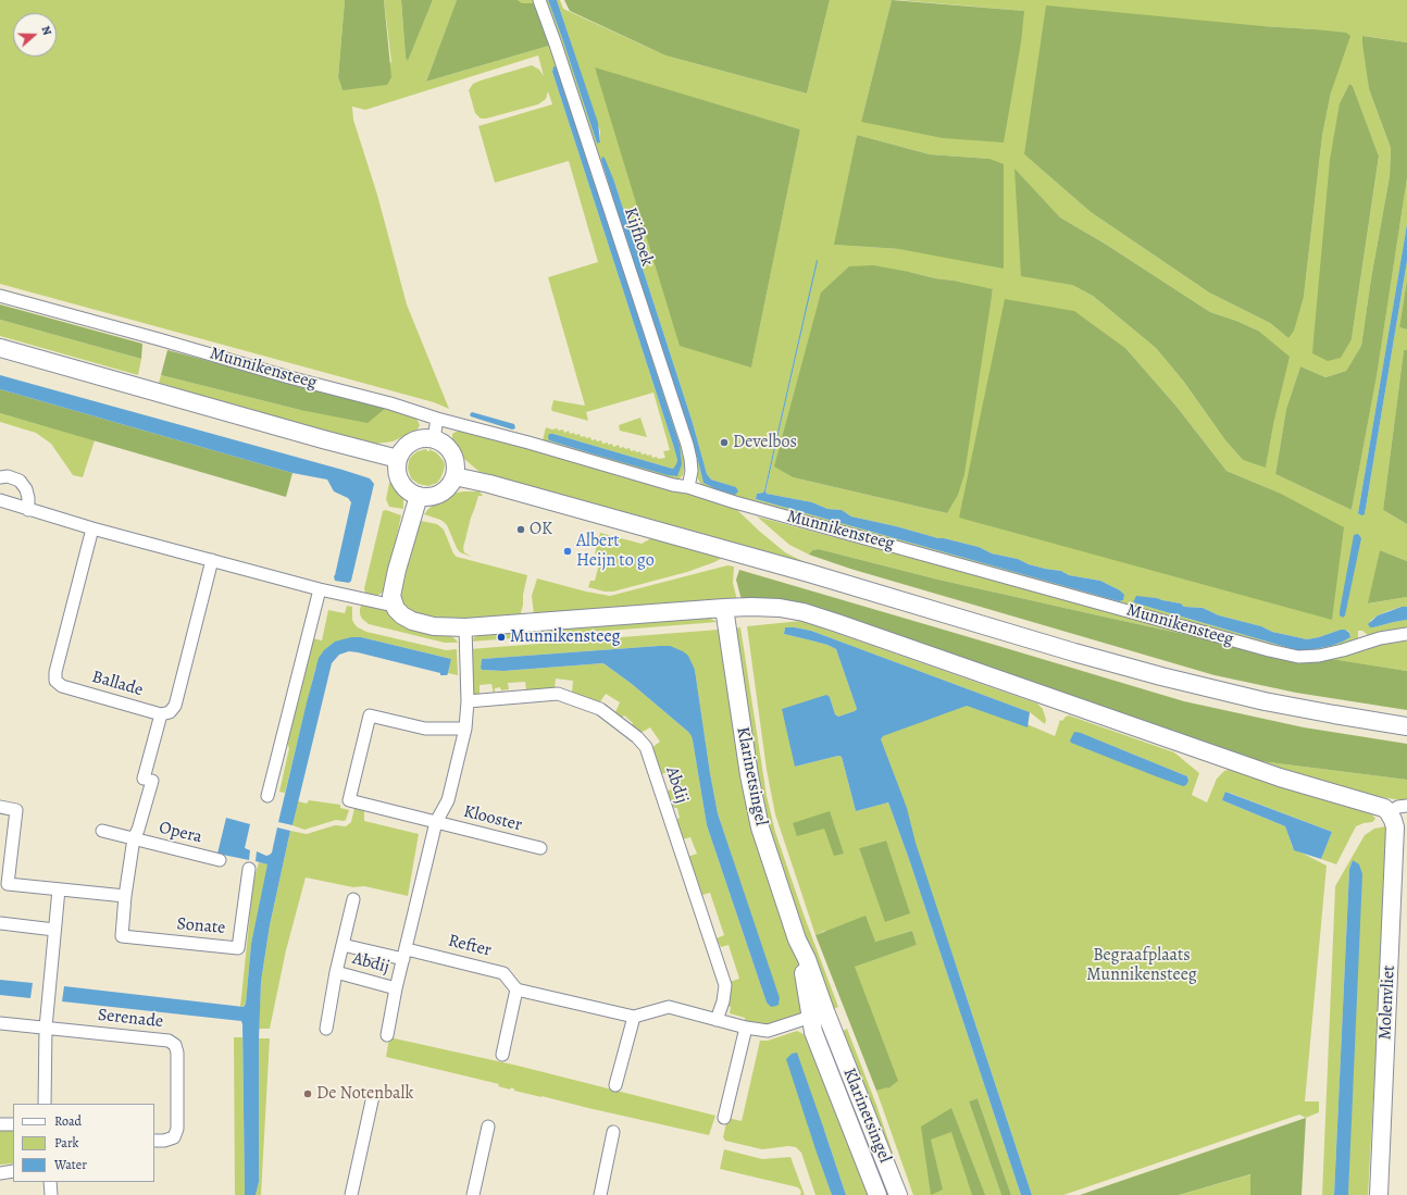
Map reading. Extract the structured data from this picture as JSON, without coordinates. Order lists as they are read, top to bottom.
{
  "streets": {
    "street": [
      "Kijfhoek",
      "Munnikensteeg",
      "Ballade",
      "Klarinetsingel",
      "Abdij",
      "Klooster",
      "Opera",
      "Sonate",
      "Refter",
      "Molenvliet",
      "Serenade"
    ]
  },
  "crossings": [
    ["Kijfhoek", "Munnikensteeg"],
    ["Ballade", "Opera"],
    ["Abdij", "Klooster"],
    ["Abdij", "Refter"],
    ["Opera", "Sonate"]
  ],
  "parks": ["Begraafplaats Munnikensteeg"],
  "places": [
    "Develbos",
    "OK",
    "Albert Heijn to go",
    "Munnikensteeg",
    "De Notenbalk"
  ],
  "legend": ["Road", "Park", "Water"],
  "north": "right"
}
